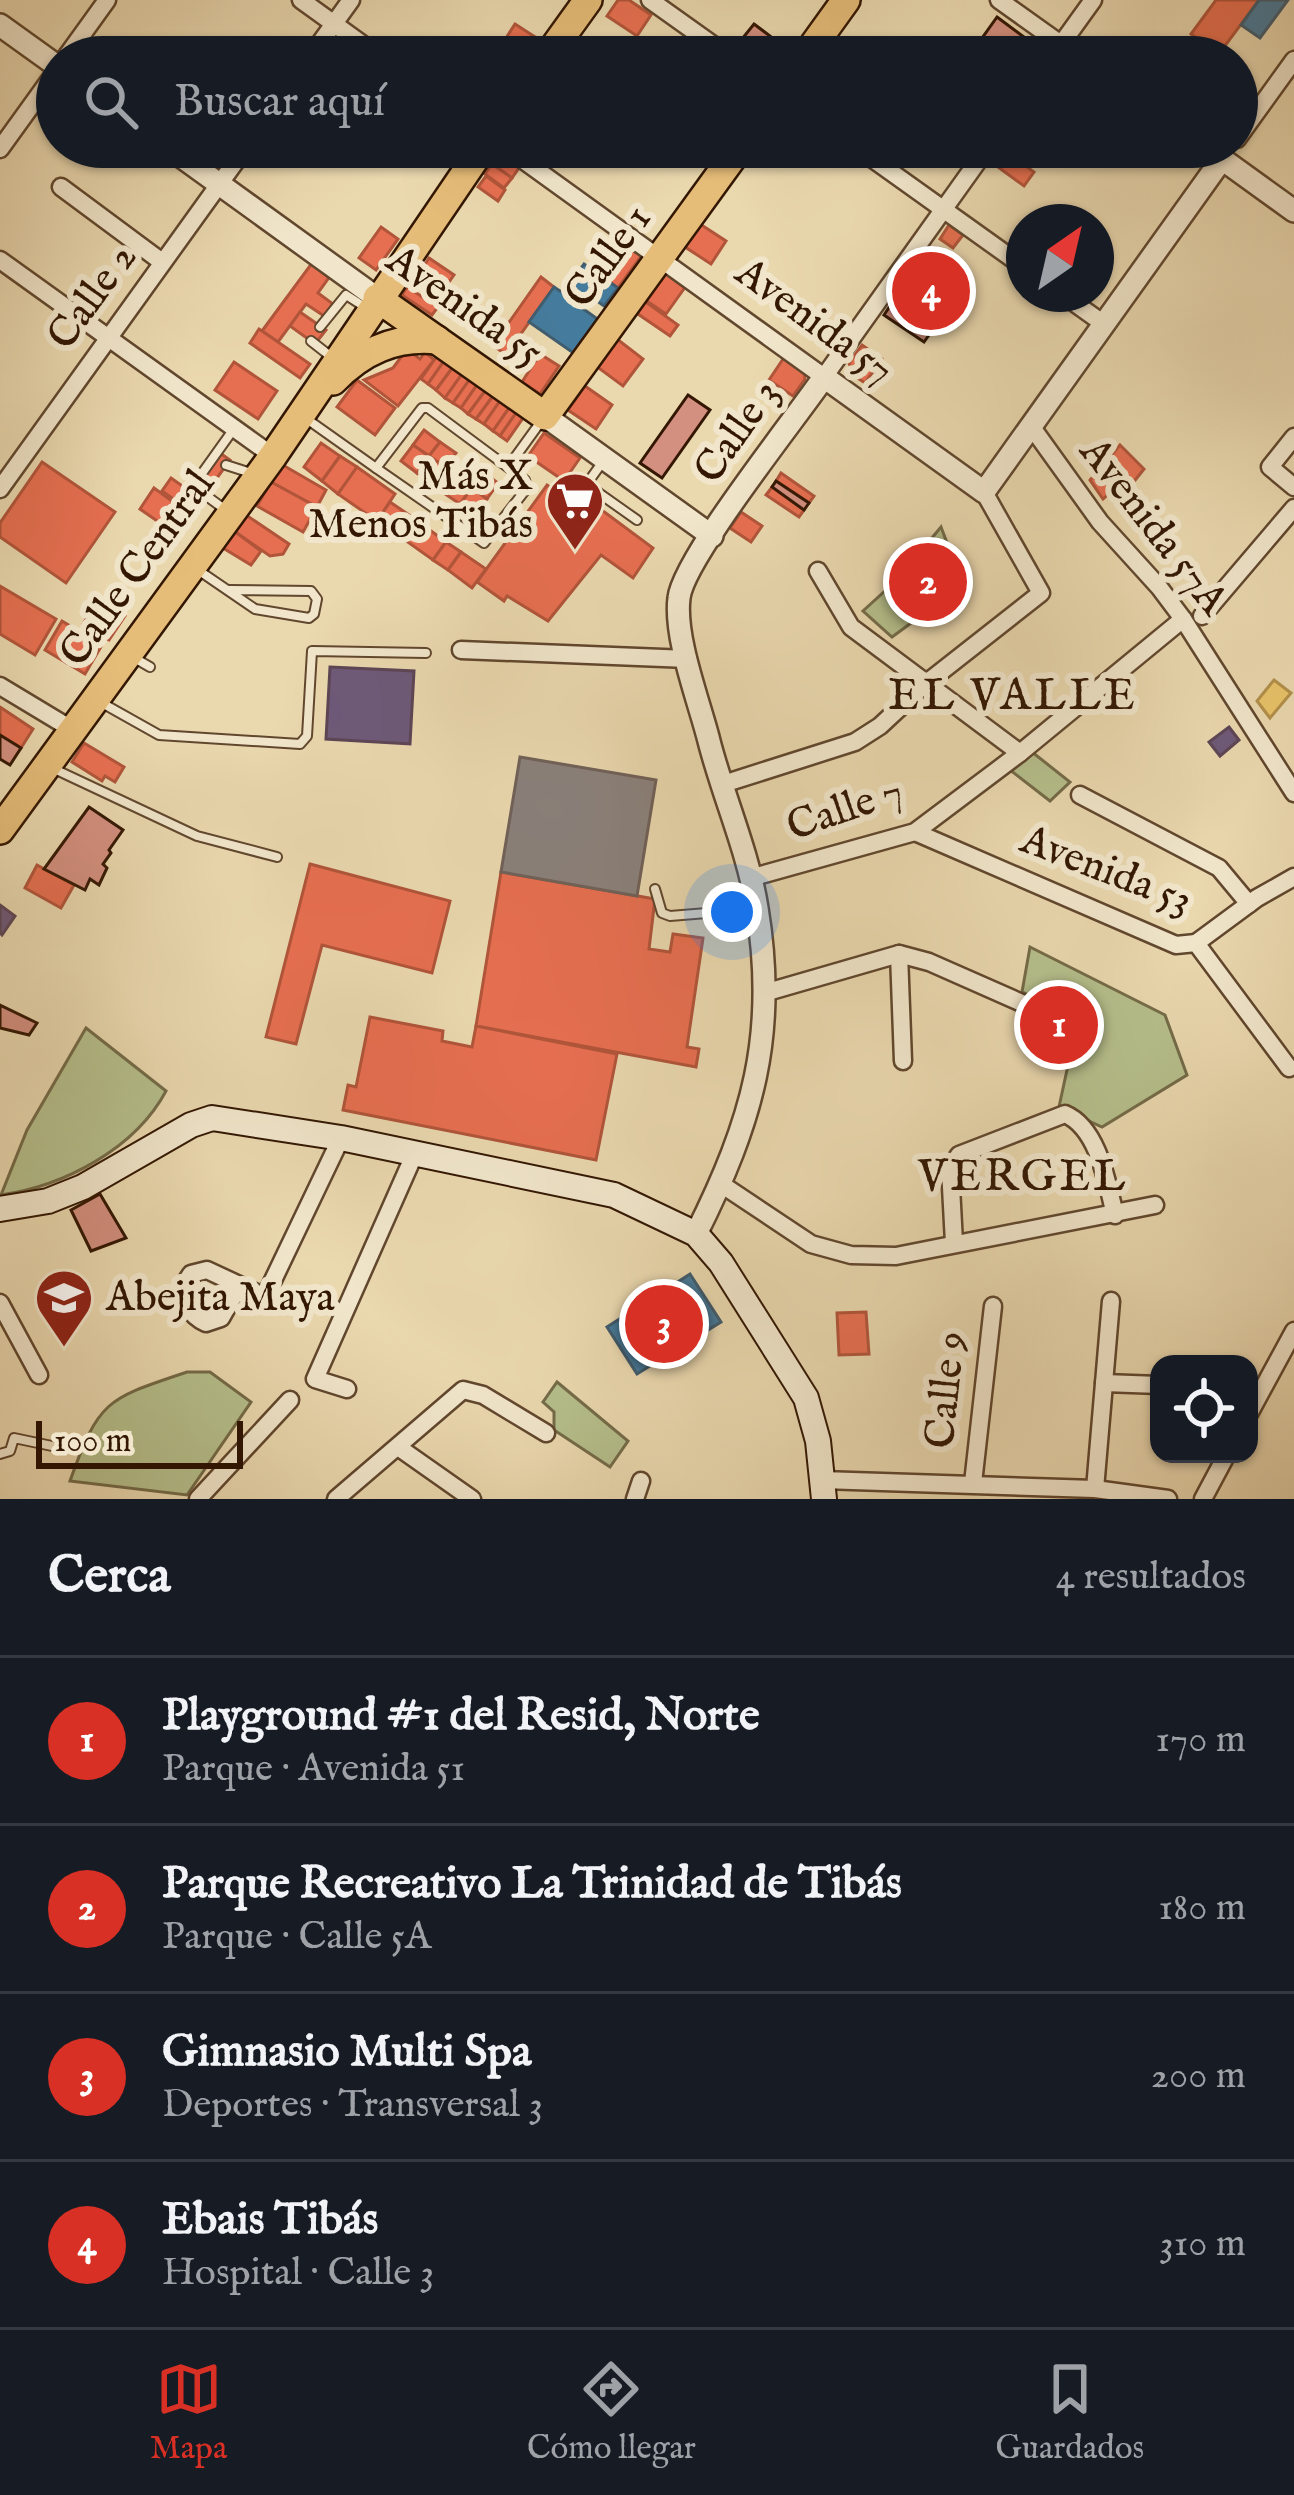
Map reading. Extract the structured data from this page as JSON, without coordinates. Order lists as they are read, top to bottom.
{
  "streets": {
    "main road": ["Calle 1", "Avenida 55", "Calle Central"],
    "street": [
      "Calle 2",
      "Avenida 57",
      "Calle 3",
      "Avenida 57A",
      "Calle 7",
      "Avenida 53",
      "Calle 9"
    ]
  },
  "crossings": [
    ["Calle 1", "Avenida 55"],
    ["Calle 1", "Avenida 57"],
    ["Calle 2", "Avenida 55"],
    ["Avenida 55", "Calle 3"],
    ["Avenida 55", "Calle Central"],
    ["Avenida 57", "Calle 3"],
    ["Calle 3", "Calle 7"],
    ["Avenida 57A", "Calle 7"],
    ["Calle 7", "Avenida 53"]
  ],
  "districts": ["EL VALLE", "VERGEL"],
  "places": {
    "supermarket": ["Más X Menos Tibás"],
    "school or university": ["Abejita Maya"]
  },
  "scale_bar": "100 m",
  "north": "top right",
  "page": {
    "search": "Buscar aquí",
    "pins": [
      "4",
      "2",
      "1",
      "3"
    ],
    "scale": "100 m",
    "heading": ["Cerca", "4 resultados"],
    "list": [
      {
        "mark": "1",
        "name": "Playground #1 del Resid, Norte",
        "note": "Parque · Avenida 51",
        "value": "170 m"
      },
      {
        "mark": "2",
        "name": "Parque Recreativo La Trinidad de Tibás",
        "note": "Parque · Calle 5A",
        "value": "180 m"
      },
      {
        "mark": "3",
        "name": "Gimnasio Multi Spa",
        "note": "Deportes · Transversal 3",
        "value": "200 m"
      },
      {
        "mark": "4",
        "name": "Ebais Tibás",
        "note": "Hospital · Calle 3",
        "value": "310 m"
      }
    ],
    "nav": ["Mapa", "Cómo llegar", "Guardados"]
  }
}
